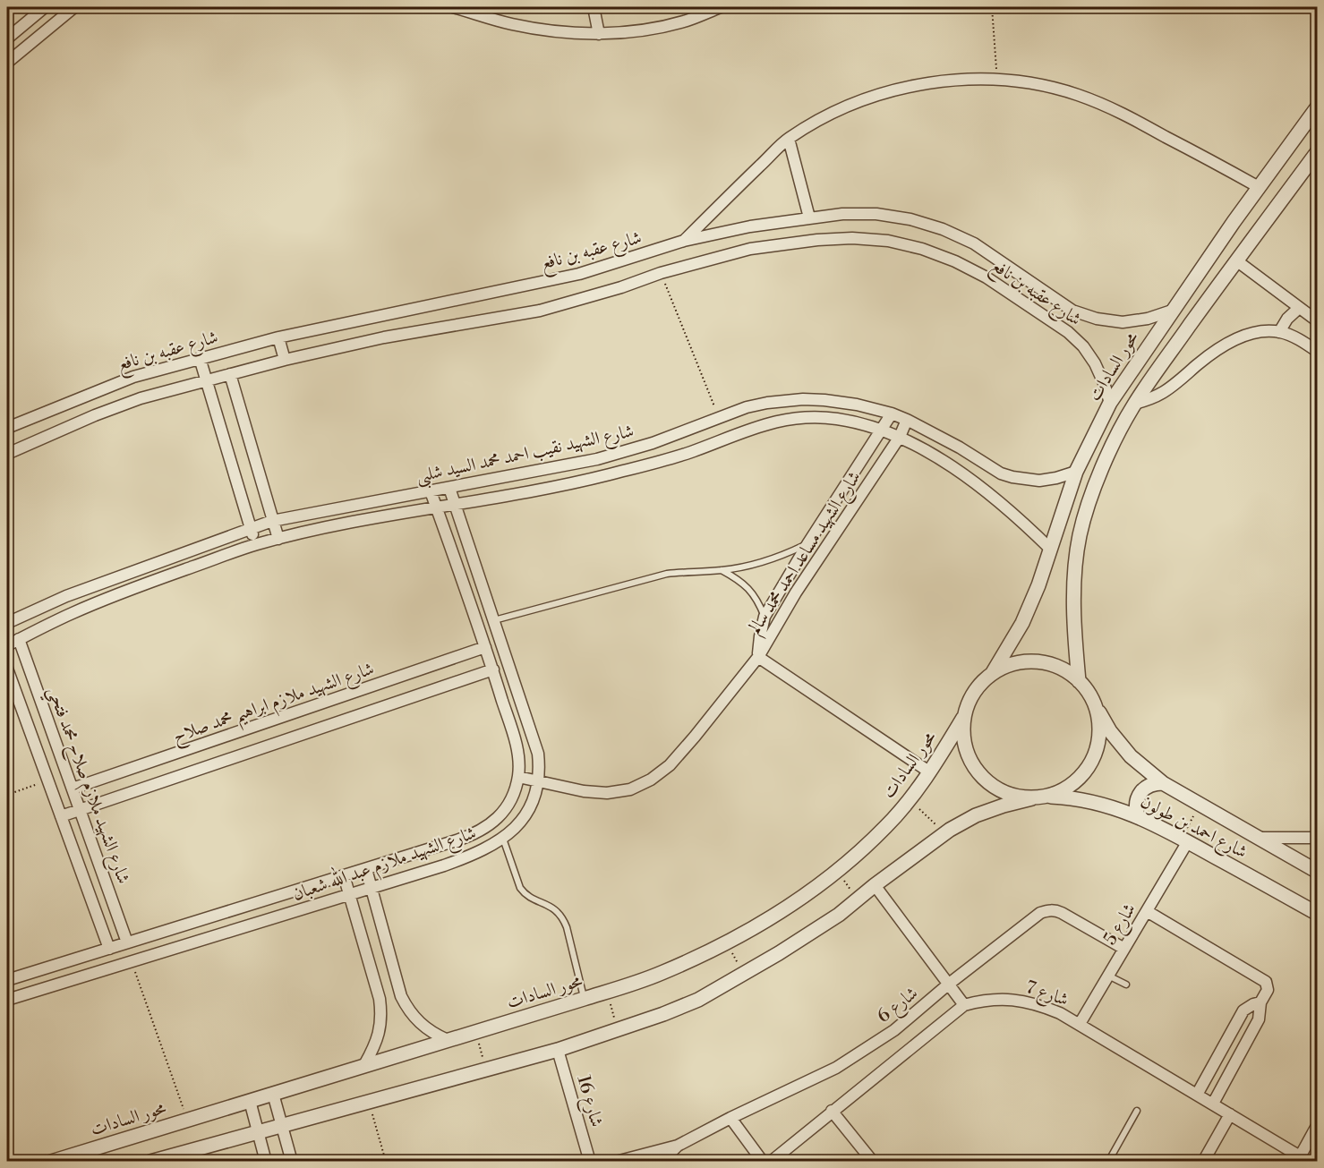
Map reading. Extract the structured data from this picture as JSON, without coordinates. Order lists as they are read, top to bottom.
{
  "streets": {
    "street": [
      "شارع عقبه بن نافع",
      "محور السادات",
      "شارع الشهيد نقيب احمد محمد السيد شلبى",
      "شارع الشهيد مساعد احمد محمد سالم",
      "شارع الشهيد ملازم ابراهيم محمد صلاح",
      "شارع الشهيد ملازم صلاح محمد فتحي",
      "شارع احمد بن طولون",
      "شارع الشهيد ملازم عبد الله شعبان",
      "شارع 5",
      "شارع 7",
      "شارع 6",
      "شارع 16"
    ]
  },
  "crossings": [
    ["شارع عقبه بن نافع", "محور السادات"],
    ["محور السادات", "شارع الشهيد نقيب احمد محمد السيد شلبى"],
    ["محور السادات", "شارع احمد بن طولون"],
    ["شارع الشهيد نقيب احمد محمد السيد شلبى", "شارع الشهيد مساعد احمد محمد سالم"],
    ["شارع الشهيد نقيب احمد محمد السيد شلبى", "شارع الشهيد ملازم صلاح محمد فتحي"],
    ["شارع الشهيد نقيب احمد محمد السيد شلبى", "شارع الشهيد ملازم عبد الله شعبان"],
    ["شارع الشهيد ملازم ابراهيم محمد صلاح", "شارع الشهيد ملازم صلاح محمد فتحي"],
    ["شارع الشهيد ملازم ابراهيم محمد صلاح", "شارع الشهيد ملازم عبد الله شعبان"],
    ["شارع الشهيد ملازم صلاح محمد فتحي", "شارع الشهيد ملازم عبد الله شعبان"],
    ["شارع احمد بن طولون", "شارع 5"],
    ["شارع 5", "شارع 7"],
    ["شارع 5", "شارع 6"]
  ]
}
